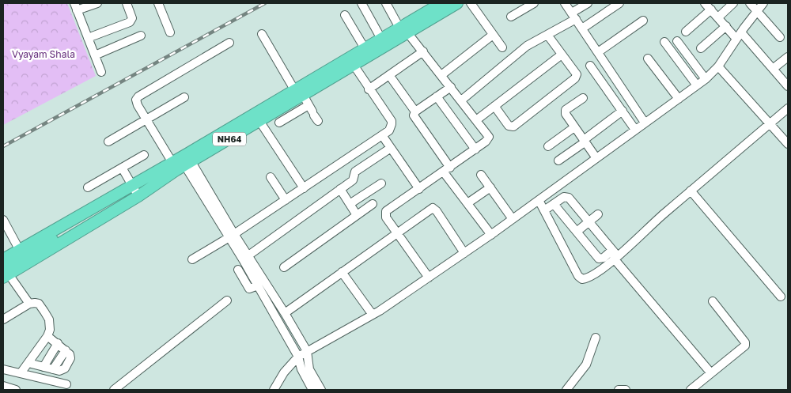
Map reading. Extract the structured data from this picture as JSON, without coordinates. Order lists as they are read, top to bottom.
{
  "streets": {
    "highway": ["NH64"]
  },
  "parks": ["Vyayam Shala"]
}
